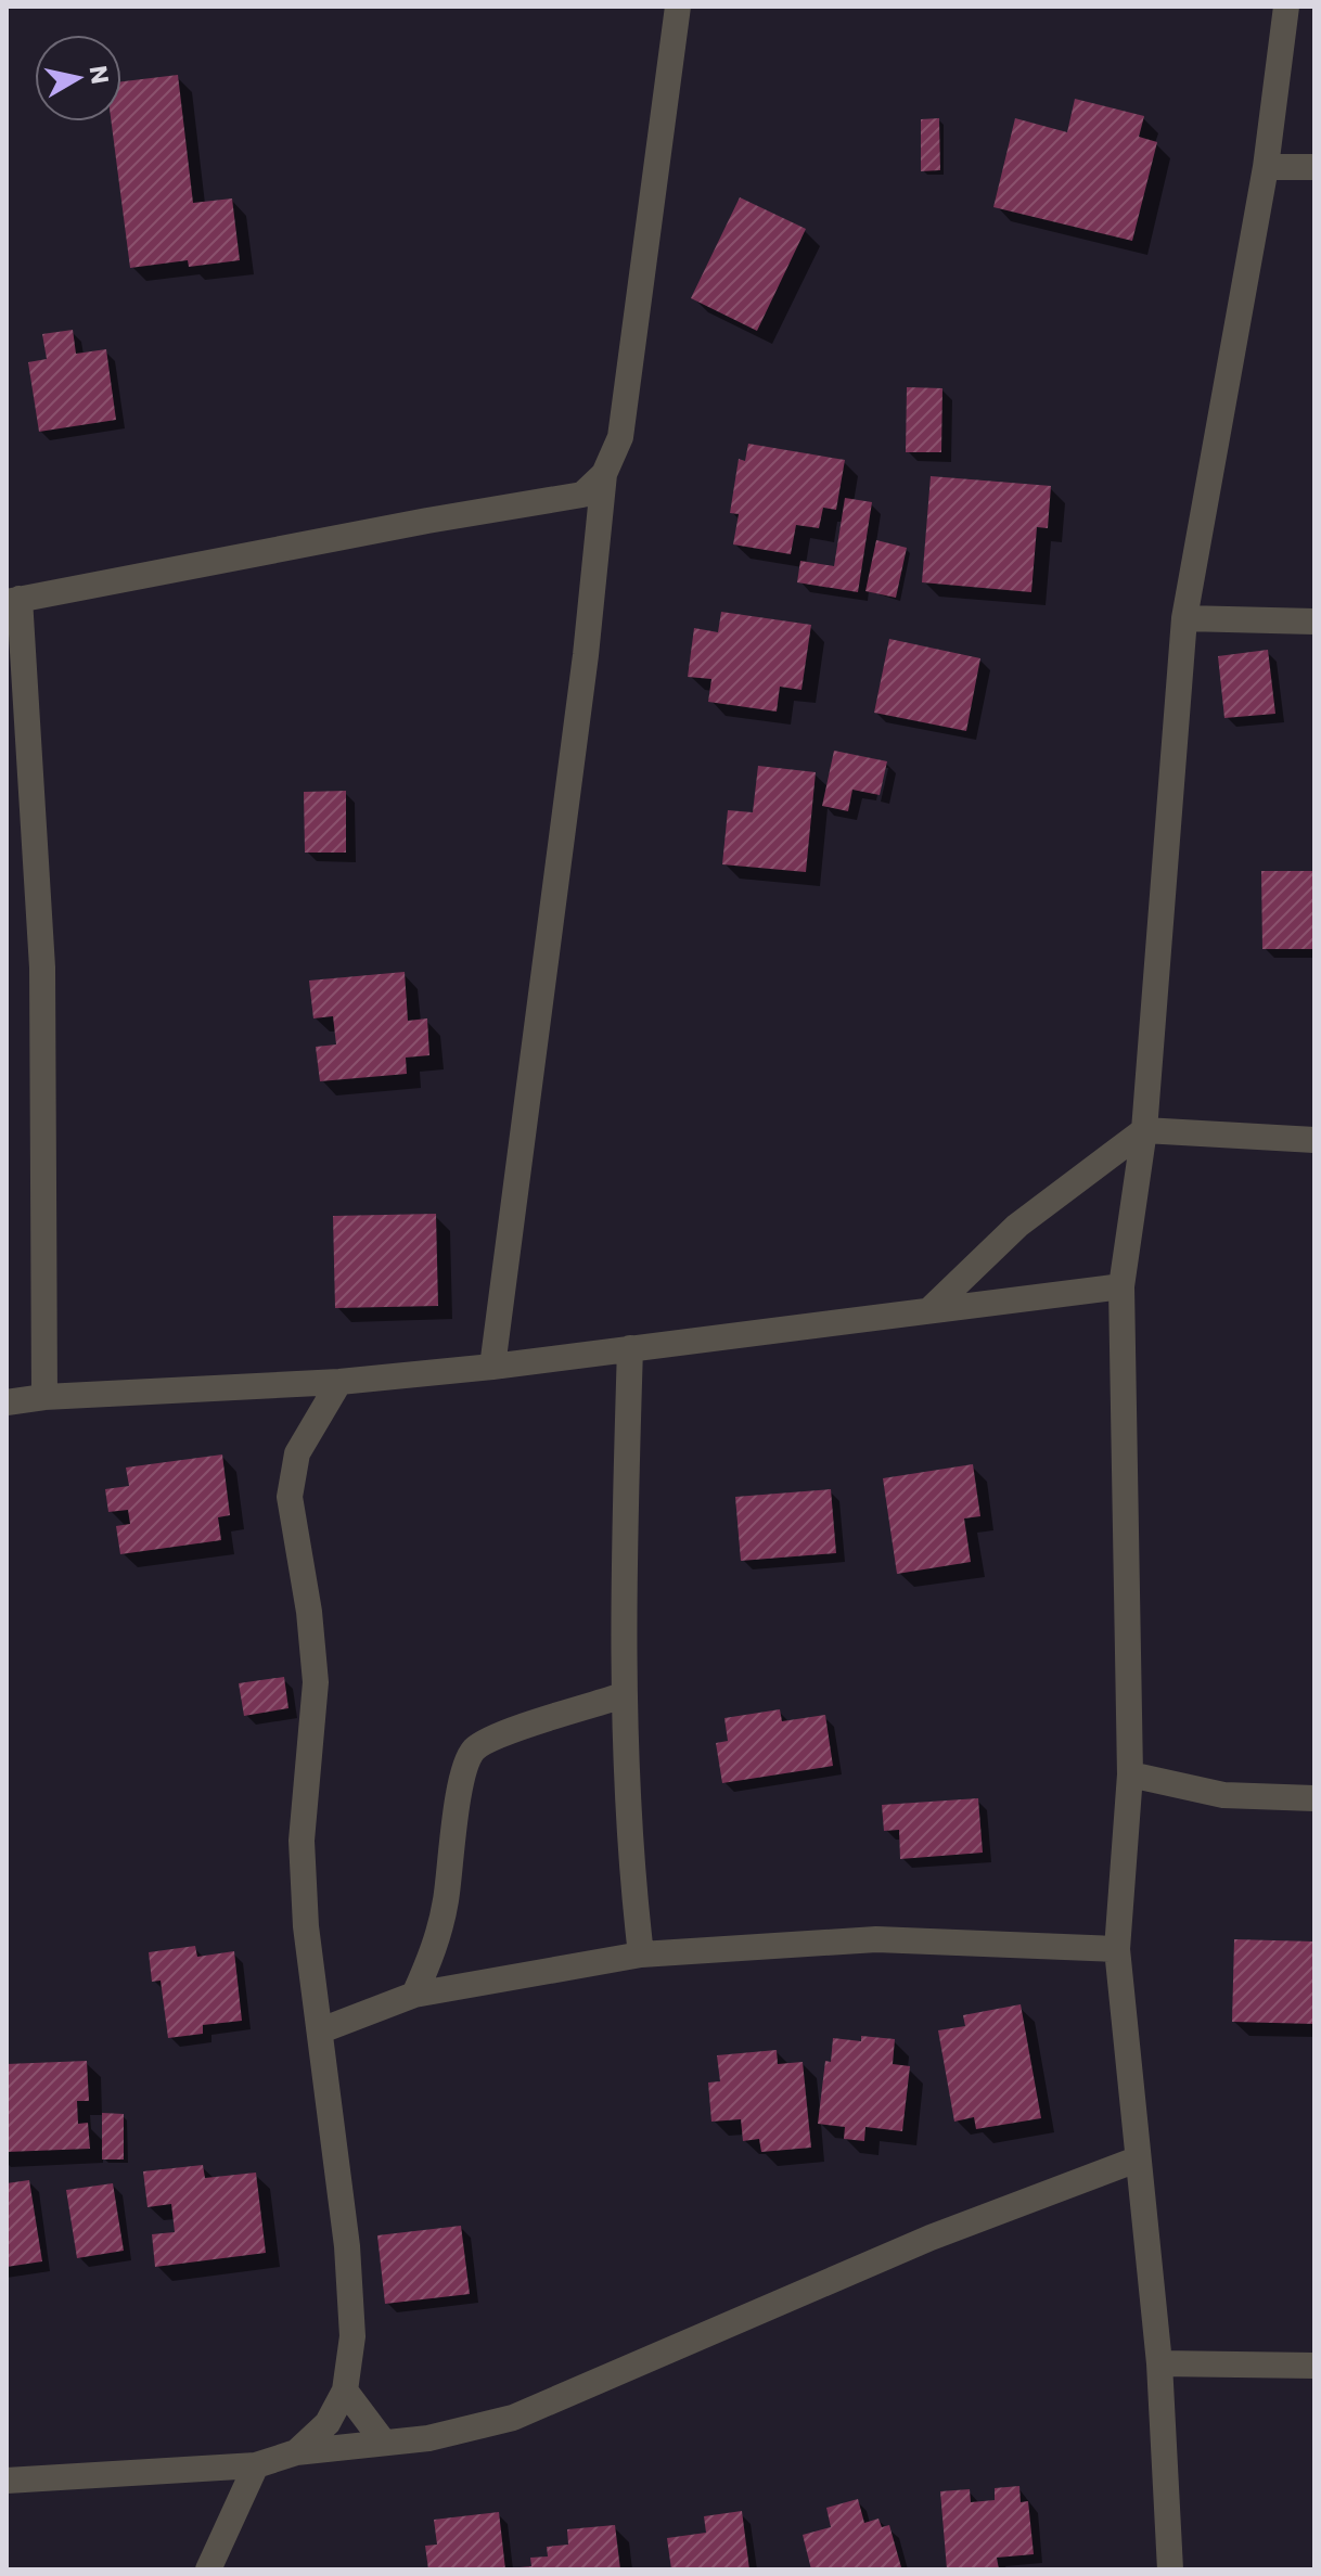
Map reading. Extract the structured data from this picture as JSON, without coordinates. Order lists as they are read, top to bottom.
{
  "north": "right"
}
